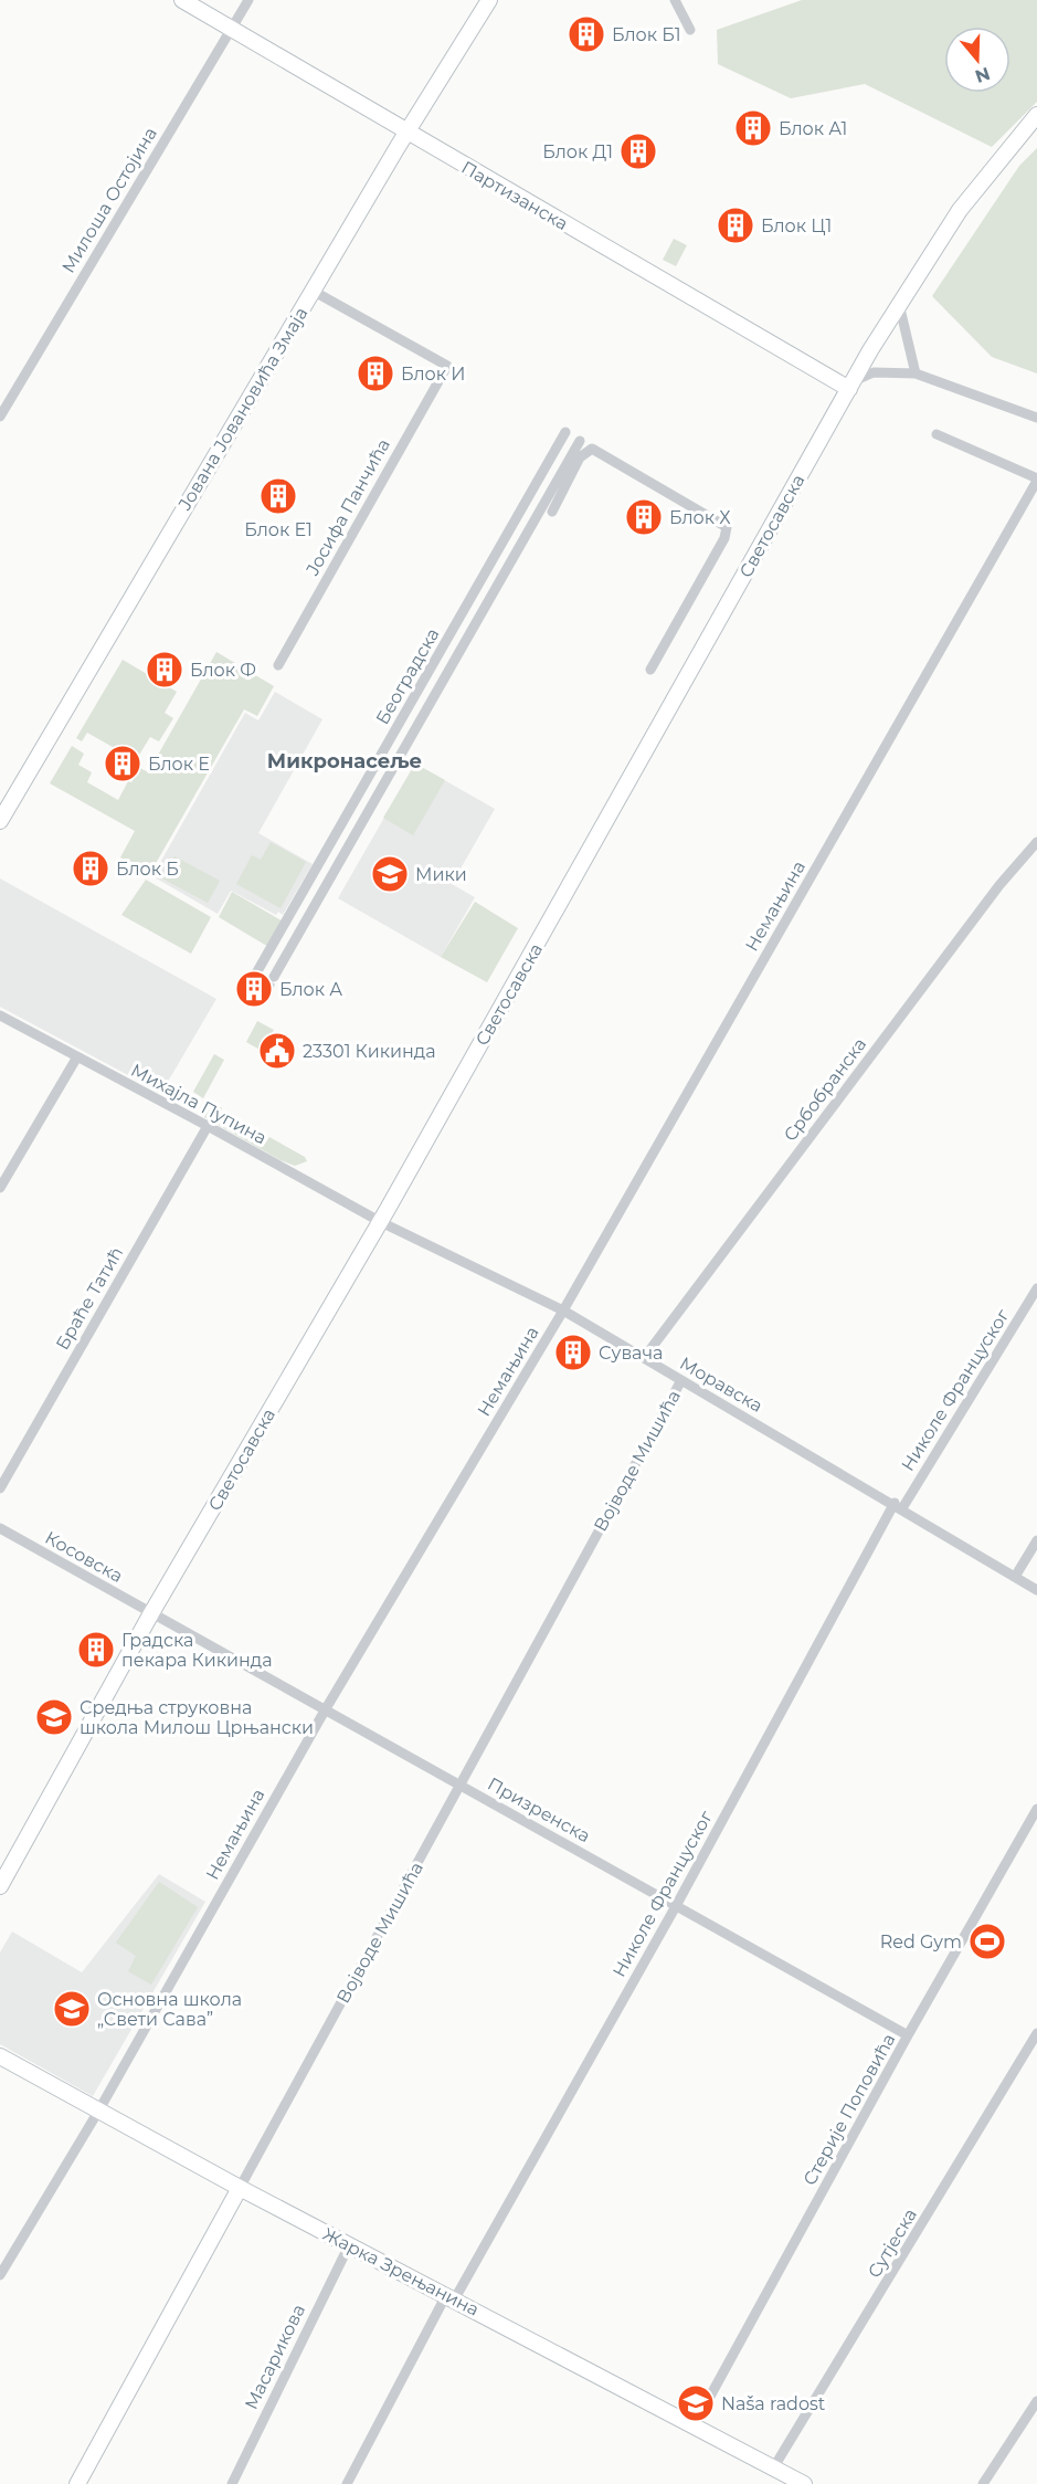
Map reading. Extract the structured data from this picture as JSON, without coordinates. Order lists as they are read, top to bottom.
{
  "streets": {
    "street": [
      "Партизанска",
      "Милоша Остојина",
      "Јована Јовановића Змаја",
      "Јосифа Панчића",
      "Светосавска",
      "Београдска",
      "Немањина",
      "Србобранска",
      "Михајла Пупина",
      "Браће Татић",
      "Моравска",
      "Николе Француског",
      "Војводе Мишића",
      "Косовска",
      "Призренска",
      "Стерије Поповића",
      "Сутјеска",
      "Жарка Зрењанина",
      "Масарикова"
    ]
  },
  "crossings": [
    ["Партизанска", "Милоша Остојина"],
    ["Партизанска", "Јована Јовановића Змаја"],
    ["Партизанска", "Светосавска"],
    ["Јована Јовановића Змаја", "Јосифа Панчића"],
    ["Светосавска", "Михајла Пупина"],
    ["Светосавска", "Моравска"],
    ["Светосавска", "Косовска"],
    ["Светосавска", "Призренска"],
    ["Немањина", "Моравска"],
    ["Немањина", "Призренска"],
    ["Немањина", "Жарка Зрењанина"],
    ["Србобранска", "Моравска"],
    ["Михајла Пупина", "Браће Татић"],
    ["Михајла Пупина", "Моравска"],
    ["Моравска", "Николе Француског"],
    ["Моравска", "Војводе Мишића"],
    ["Николе Француског", "Призренска"],
    ["Николе Француског", "Жарка Зрењанина"],
    ["Војводе Мишића", "Призренска"],
    ["Војводе Мишића", "Жарка Зрењанина"],
    ["Косовска", "Призренска"],
    ["Призренска", "Стерије Поповића"],
    ["Стерије Поповића", "Жарка Зрењанина"],
    ["Сутјеска", "Жарка Зрењанина"],
    ["Жарка Зрењанина", "Масарикова"]
  ],
  "districts": ["Микронасеље"],
  "places": {
    "building": [
      "Блок Б1",
      "Блок А1",
      "Блок Д1",
      "Блок Ц1",
      "Блок И",
      "Блок Е1",
      "Блок Х",
      "Блок Ф",
      "Блок Е",
      "Блок Б",
      "Блок А",
      "Сувача",
      "Градска пекара Кикинда"
    ],
    "school or university": [
      "Мики",
      "Средња струковна школа Милош Црњански",
      "Основна школа „Свети Сава”",
      "Naša radost"
    ],
    "public building": ["23301 Кикинда"],
    "sports": ["Red Gym"]
  },
  "north": "bottom"
}
